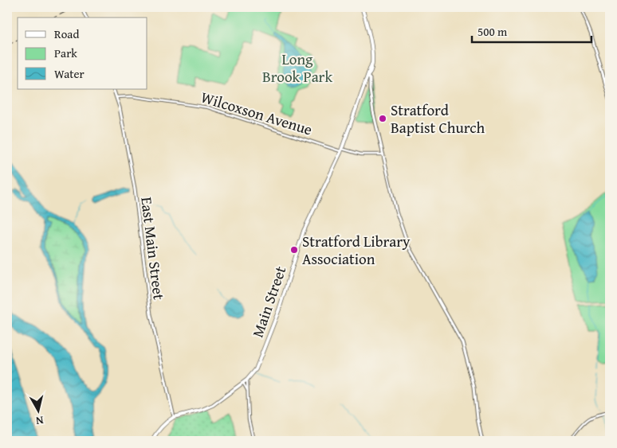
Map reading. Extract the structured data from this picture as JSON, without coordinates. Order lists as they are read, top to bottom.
{
  "streets": {
    "main road": ["East Main Street", "Main Street"],
    "street": ["Wilcoxson Avenue"]
  },
  "crossings": [
    ["Wilcoxson Avenue", "East Main Street"],
    ["Wilcoxson Avenue", "Main Street"],
    ["East Main Street", "Main Street"]
  ],
  "parks": ["Long Brook Park"],
  "places": ["Stratford Baptist Church", "Stratford Library Association"],
  "legend": ["Road", "Park", "Water"],
  "scale_bar": "500 m",
  "north": "bottom"
}
